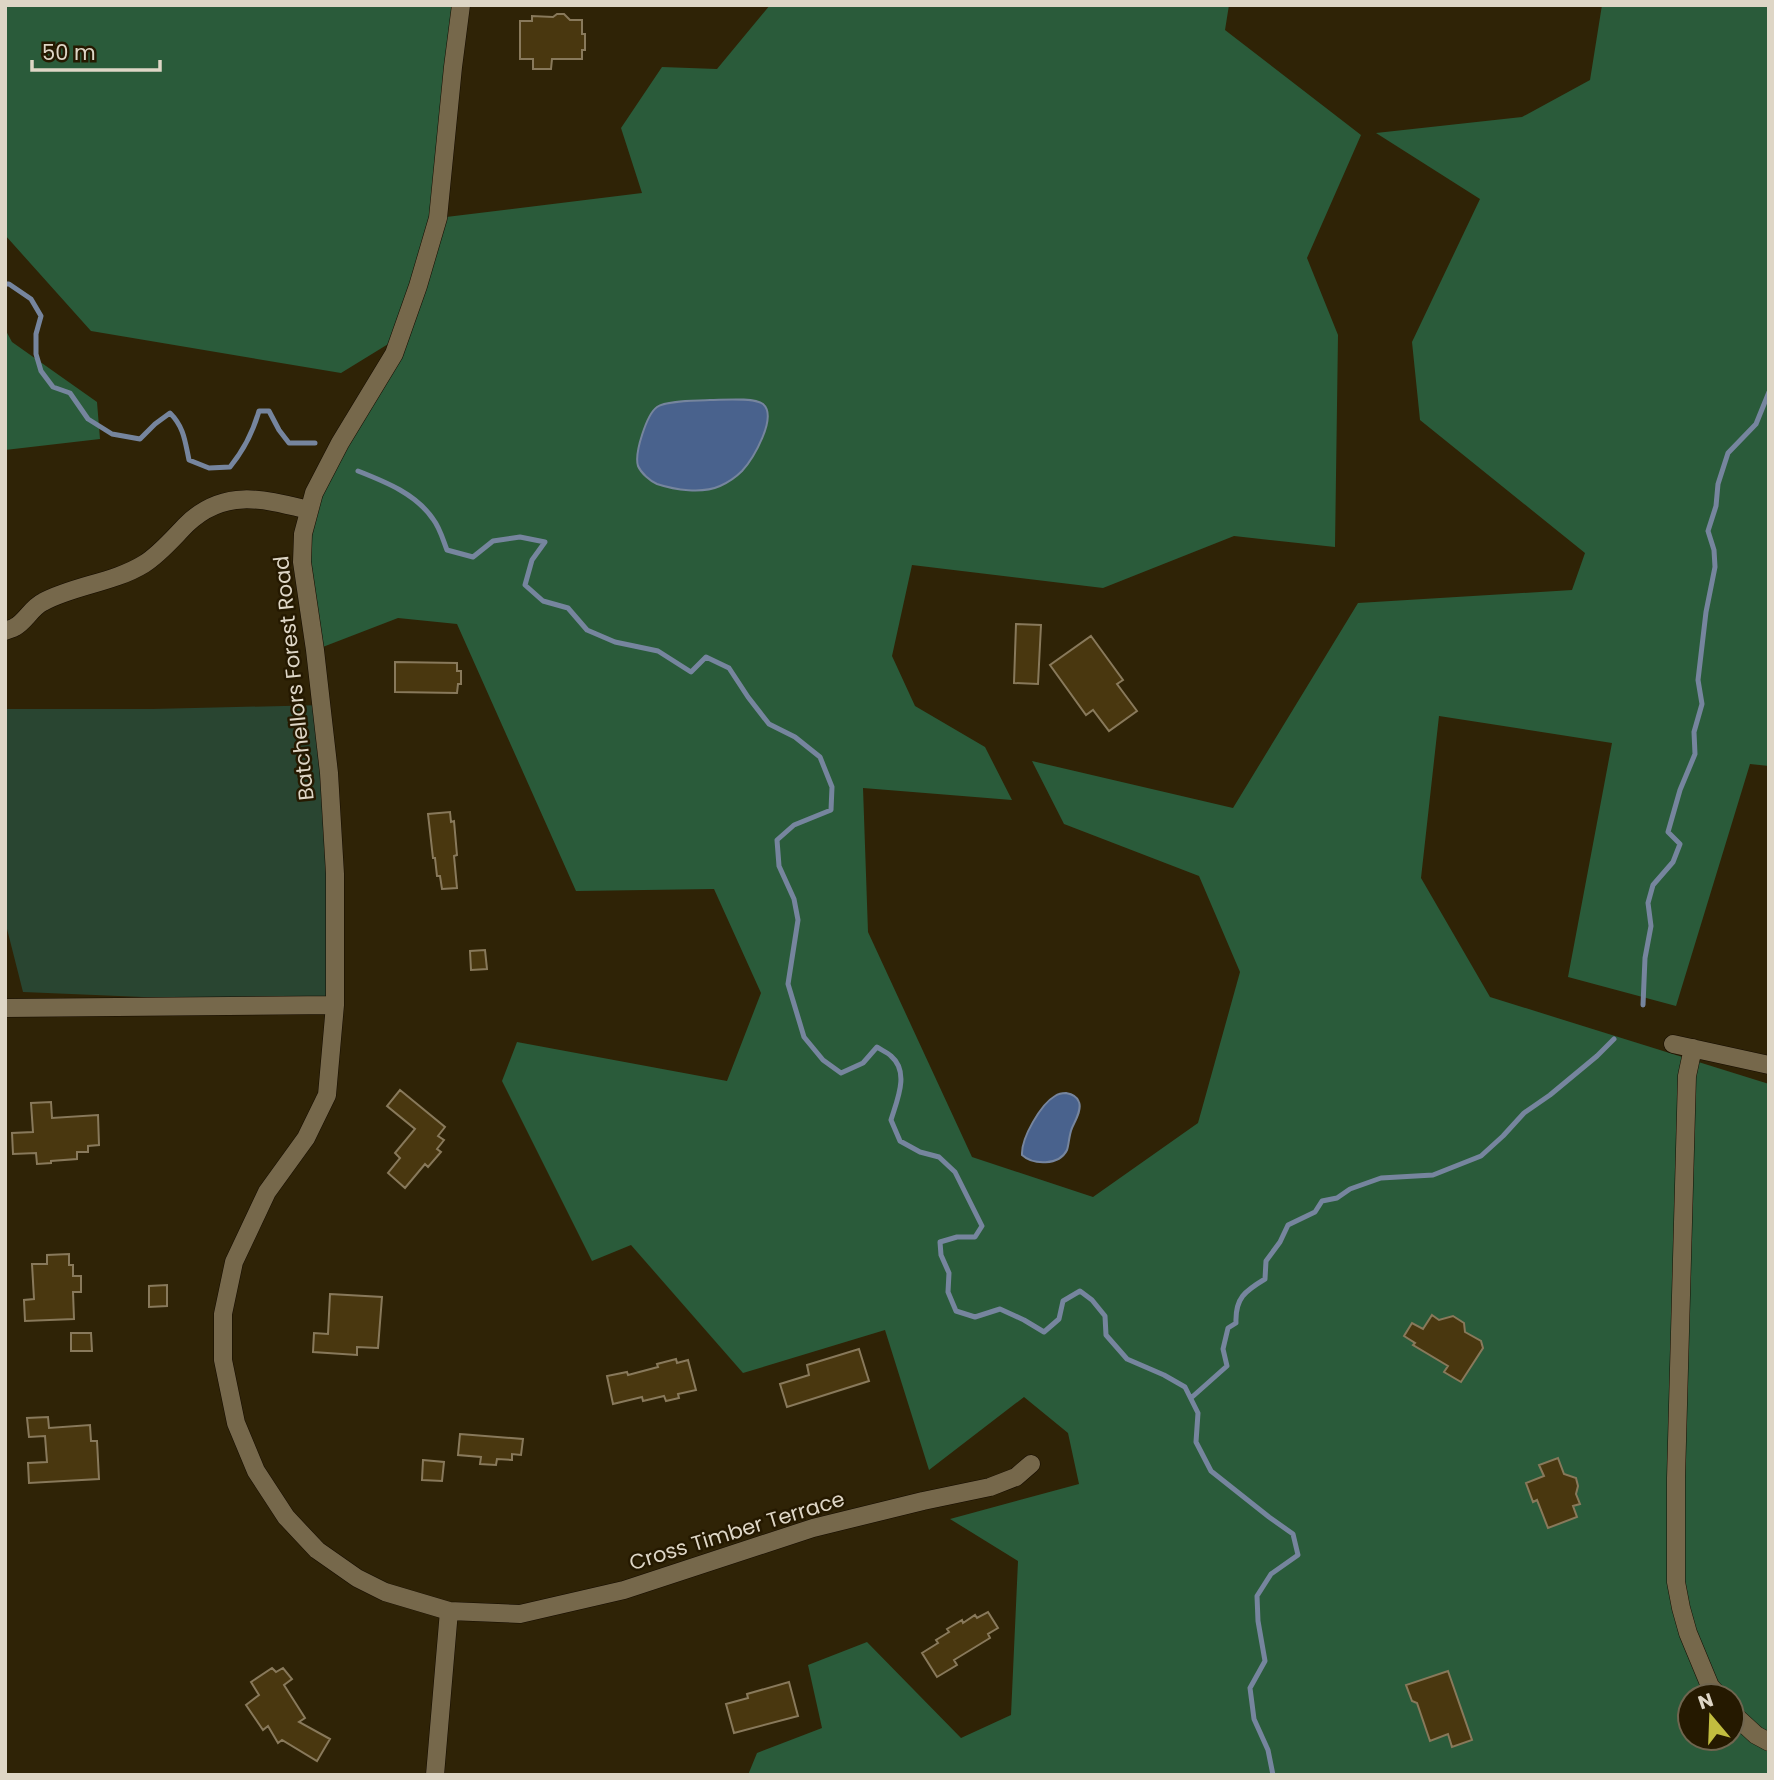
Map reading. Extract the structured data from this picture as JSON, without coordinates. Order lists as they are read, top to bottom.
{
  "streets": {
    "street": ["Batchellors Forest Road", "Cross Timber Terrace"]
  },
  "crossings": [
    ["Batchellors Forest Road", "Cross Timber Terrace"]
  ],
  "scale_bar": "50 m",
  "north": "top"
}
